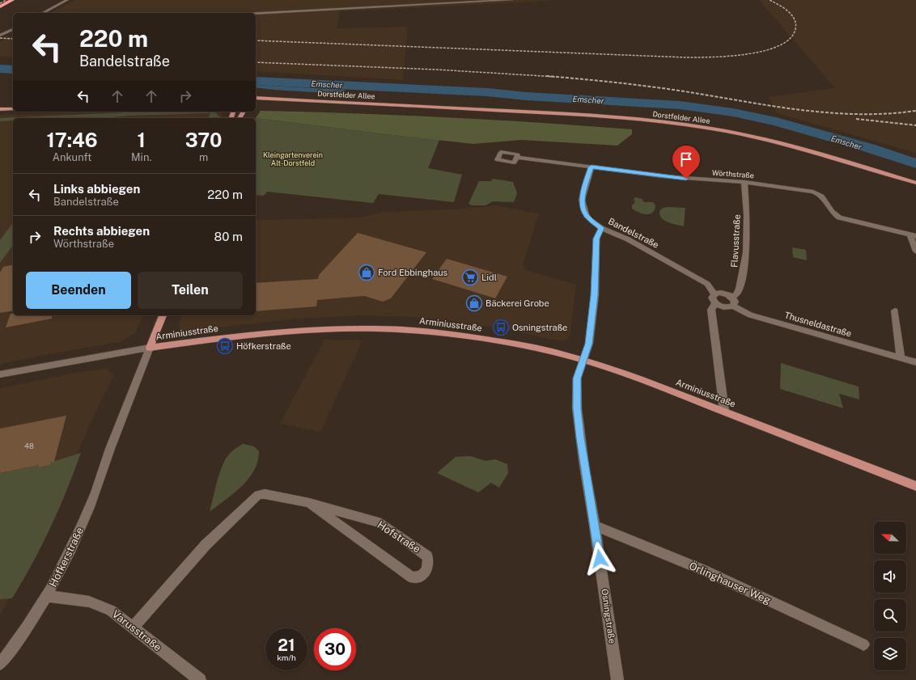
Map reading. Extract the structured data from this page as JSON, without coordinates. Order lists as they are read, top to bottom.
{
  "streets": {
    "main road": ["Dorstfelder Allee", "Arminiusstraße", "Höfkerstraße"],
    "street": [
      "Wörthstraße",
      "Bandelstraße",
      "Flavusstraße",
      "Thusneldastraße",
      "Hofstraße",
      "Örlinghauser Weg",
      "Osningstraße",
      "Varusstraße"
    ]
  },
  "crossings": [
    ["Wörthstraße", "Bandelstraße"],
    ["Wörthstraße", "Flavusstraße"],
    ["Bandelstraße", "Osningstraße"],
    ["Arminiusstraße", "Höfkerstraße"],
    ["Arminiusstraße", "Osningstraße"],
    ["Hofstraße", "Varusstraße"],
    ["Höfkerstraße", "Varusstraße"],
    ["Örlinghauser Weg", "Osningstraße"]
  ],
  "water": ["Emscher"],
  "parks": ["Kleingartenverein Alt-Dorstfeld"],
  "places": {
    "shop": ["Ford Ebbinghaus", "Bäckerei Grobe"],
    "supermarket": ["Lidl"],
    "bus stop": ["Osningstraße", "Höfkerstraße"]
  },
  "house_numbers": ["48"],
  "north": "left",
  "page": {
    "turn": ["220 m", "Bandelstraße"],
    "eta": [
      "17:46",
      "Ankunft",
      "1",
      "Min.",
      "370",
      "m"
    ],
    "list": [
      {
        "name": "Links abbiegen",
        "note": "Bandelstraße",
        "value": "220 m"
      },
      {
        "name": "Rechts abbiegen",
        "note": "Wörthstraße",
        "value": "80 m"
      }
    ],
    "buttons": ["Beenden", "Teilen"],
    "speed": "21 km/h",
    "limit": "30"
  }
}
